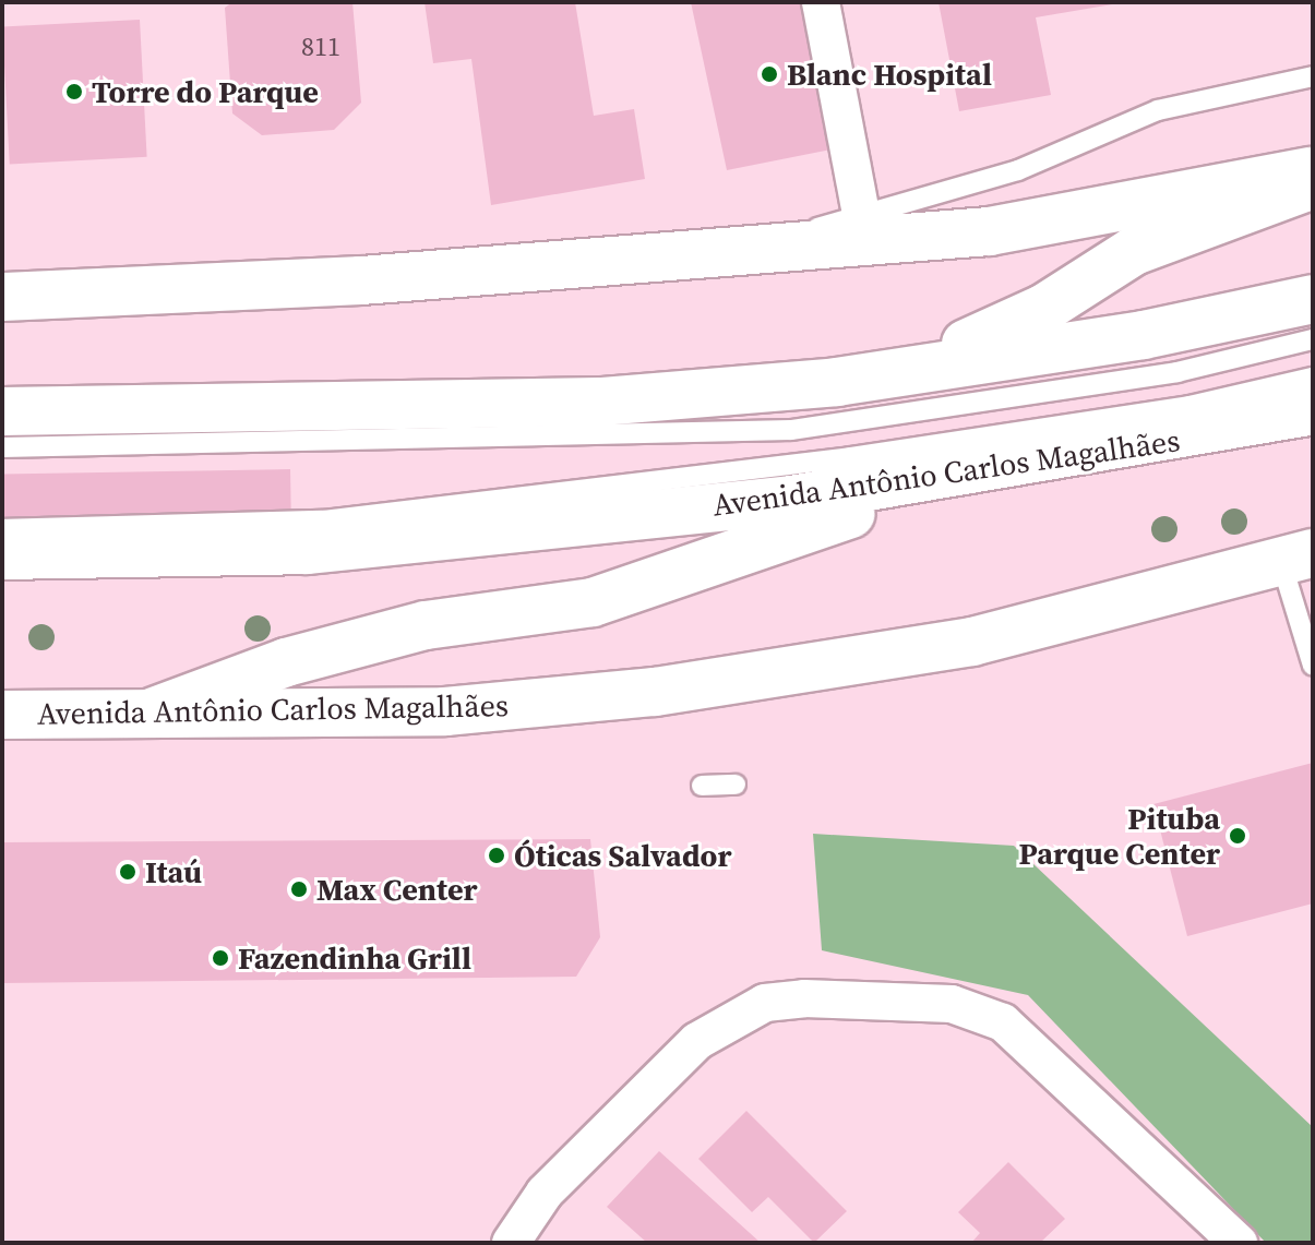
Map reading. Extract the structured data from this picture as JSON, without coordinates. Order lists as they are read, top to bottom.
{
  "streets": {
    "main road": ["Avenida Antônio Carlos Magalhães"]
  },
  "places": [
    "Blanc Hospital",
    "Torre do Parque",
    "Pituba Parque Center",
    "Óticas Salvador",
    "Itaú",
    "Max Center",
    "Fazendinha Grill"
  ],
  "house_numbers": ["811"]
}
